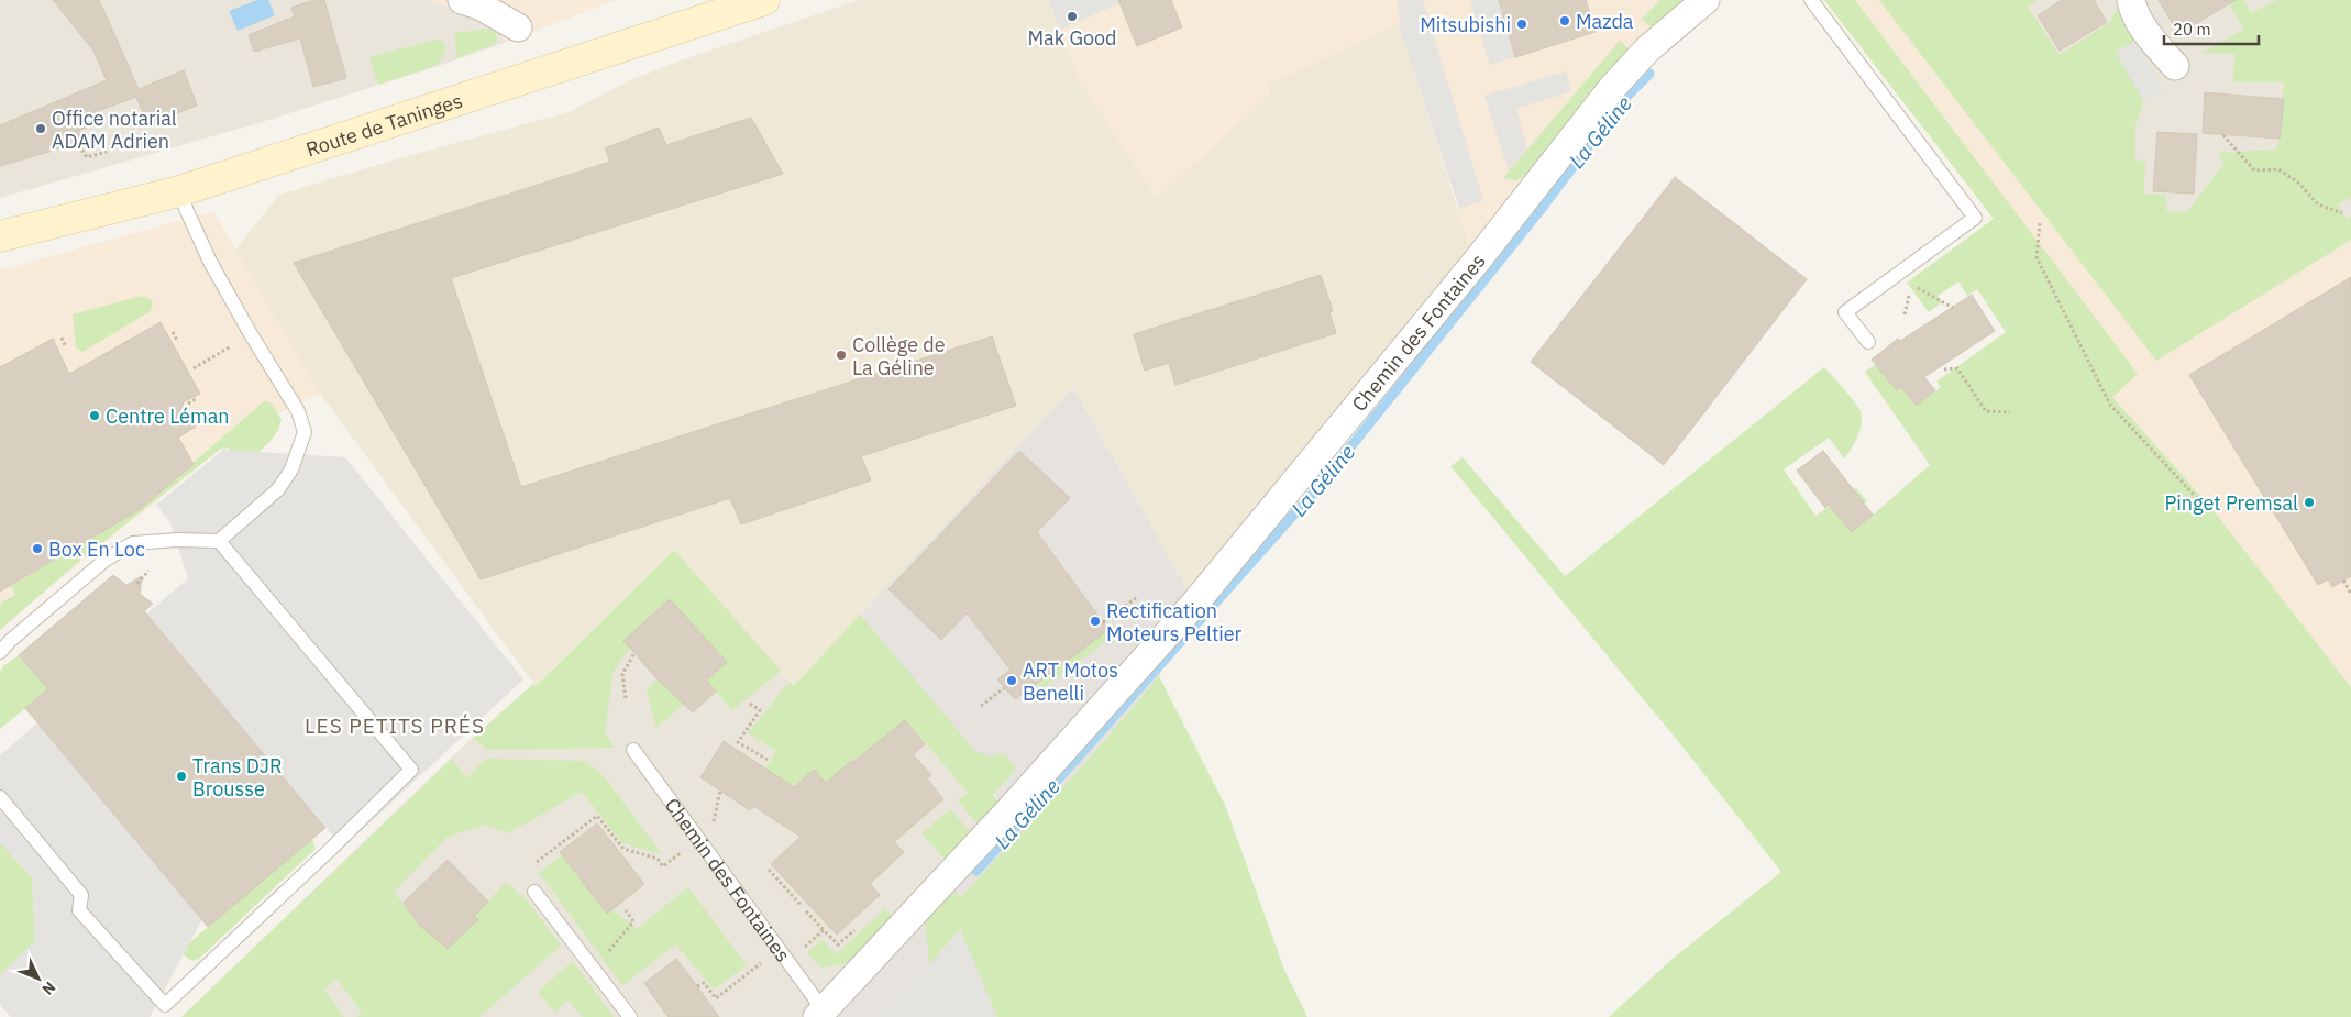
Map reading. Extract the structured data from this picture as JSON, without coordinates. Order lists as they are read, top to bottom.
{
  "streets": {
    "main road": ["Route de Taninges"],
    "street": ["Chemin des Fontaines"]
  },
  "districts": ["LES PETITS PRÉS"],
  "water": ["La Géline"],
  "places": [
    "Mak Good",
    "Mazda",
    "Mitsubishi",
    "Office notarial ADAM Adrien",
    "Collège de La Géline",
    "Centre Léman",
    "Pinget Premsal",
    "Box En Loc",
    "Rectification Moteurs Peltier",
    "ART Motos Benelli",
    "Trans DJR Brousse"
  ],
  "scale_bar": "20 m",
  "north": "bottom right"
}
